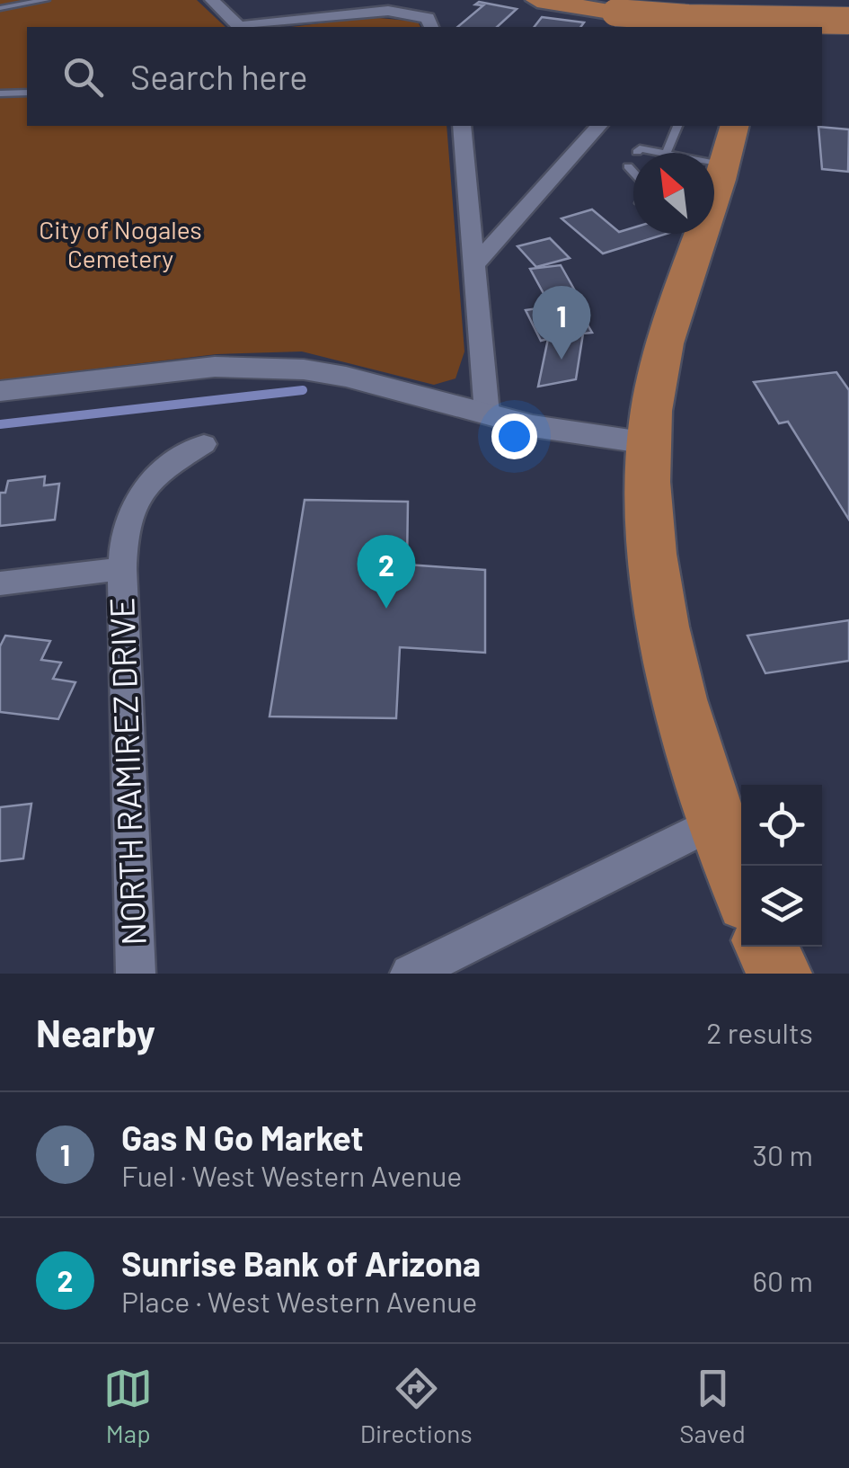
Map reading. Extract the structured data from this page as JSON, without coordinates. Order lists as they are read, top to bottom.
{
  "streets": {
    "street": ["NORTH RAMIREZ DRIVE"]
  },
  "parks": ["City of Nogales Cemetery"],
  "north": "top left",
  "page": {
    "search": "Search here",
    "pins": ["1", "2"],
    "heading": ["Nearby", "2 results"],
    "list": [
      {
        "mark": "1",
        "name": "Gas N Go Market",
        "note": "Fuel · West Western Avenue",
        "value": "30 m"
      },
      {
        "mark": "2",
        "name": "Sunrise Bank of Arizona",
        "note": "Place · West Western Avenue",
        "value": "60 m"
      }
    ],
    "nav": ["Map", "Directions", "Saved"]
  }
}
